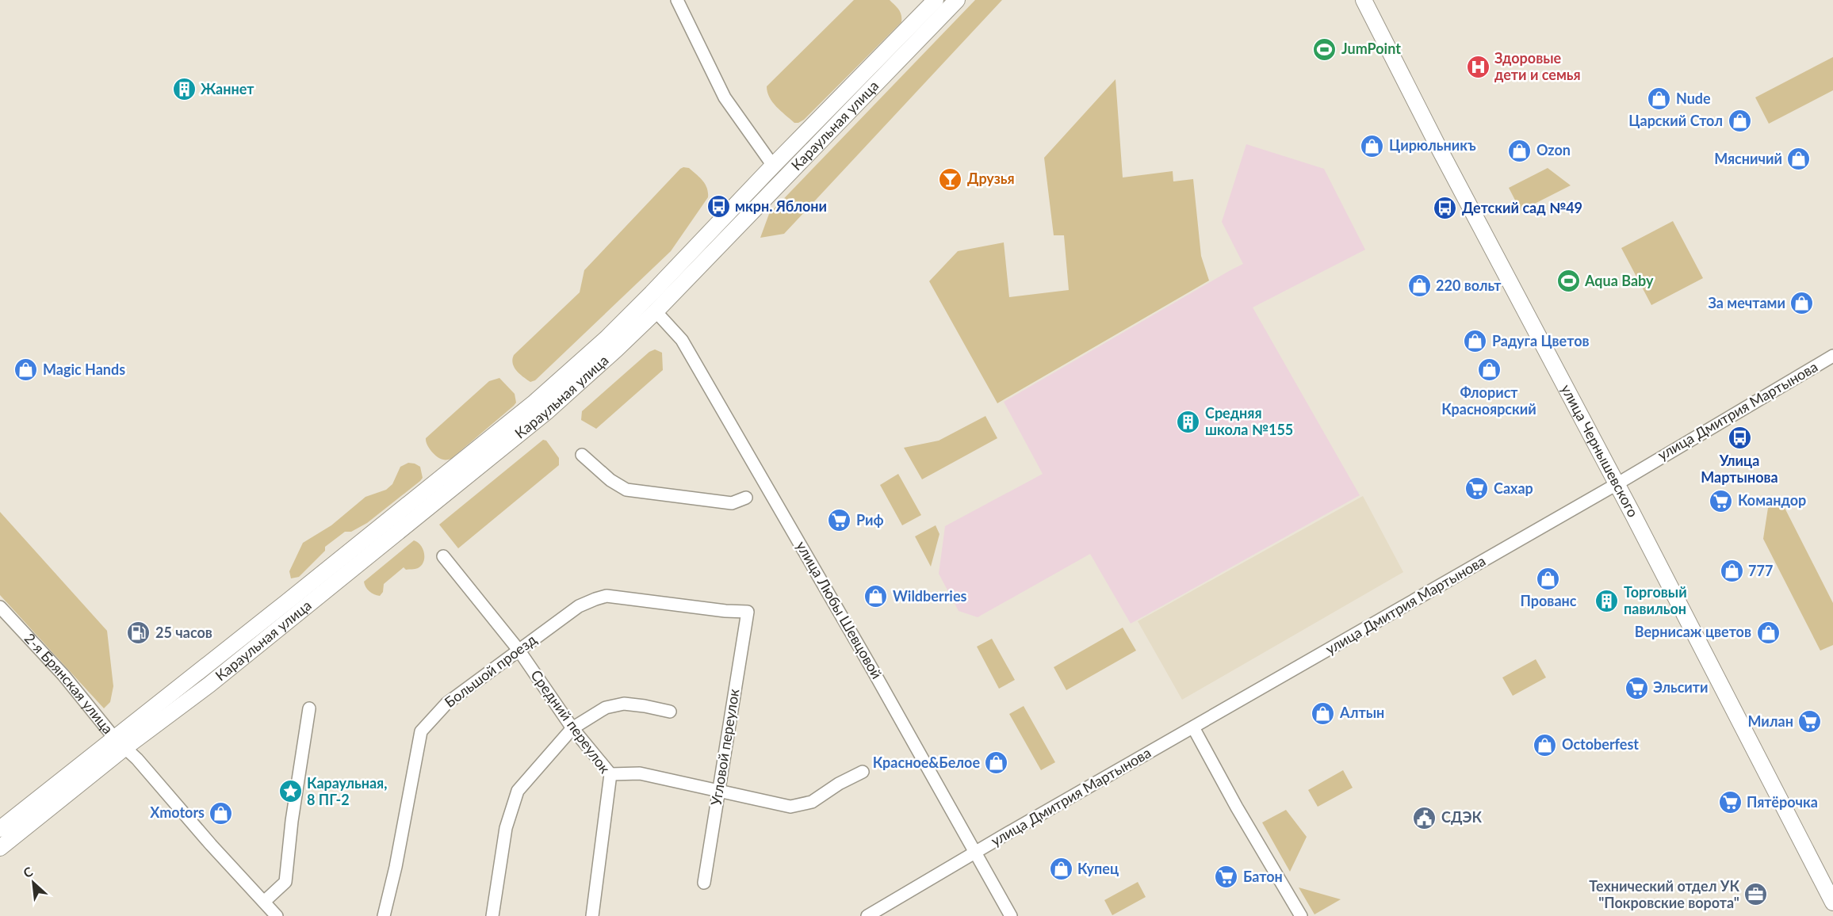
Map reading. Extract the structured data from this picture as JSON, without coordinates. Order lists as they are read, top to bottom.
{
  "streets": {
    "main road": ["Караульная улица", "улица Чернышевского", "2-я Брянская улица"],
    "street": [
      "улица Дмитрия Мартынова",
      "улица Любы Шевцовой",
      "Большой проезд",
      "Средний переулок",
      "Угловой переулок"
    ]
  },
  "crossings": [
    ["Караульная улица", "улица Любы Шевцовой"],
    ["Караульная улица", "2-я Брянская улица"],
    ["улица Дмитрия Мартынова", "улица Чернышевского"],
    ["улица Дмитрия Мартынова", "улица Любы Шевцовой"],
    ["Большой проезд", "Средний переулок"],
    ["Большой проезд", "Угловой переулок"]
  ],
  "places": {
    "sports": ["JumPoint", "Aqua Baby"],
    "hospital": ["Здоровые дети и семья"],
    "building": ["Жаннет", "Средняя школа №155", "Торговый павильон"],
    "shop": [
      "Nude",
      "Царский Стол",
      "Цирюльникъ",
      "Ozon",
      "Мясничий",
      "220 вольт",
      "За мечтами",
      "Радуга Цветов",
      "Magic Hands",
      "Флорист Красноярский",
      "777",
      "Прованс",
      "Wildberries",
      "Вернисаж цветов",
      "Алтын",
      "Octoberfest",
      "Красное&Белое",
      "Xmotors",
      "Купец"
    ],
    "bar": ["Друзья"],
    "bus stop": ["мкрн. Яблони", "Детский сад №49", "Улица Мартынова"],
    "supermarket": [
      "Сахар",
      "Командор",
      "Риф",
      "Эльсити",
      "Милан",
      "Пятёрочка",
      "Батон"
    ],
    "fuel station": ["25 часов"],
    "place": ["Караульная, 8 ПГ-2"],
    "public building": ["СДЭК"],
    "office": ["Технический отдел УК \"Покровские ворота\""]
  },
  "north": "top left"
}
